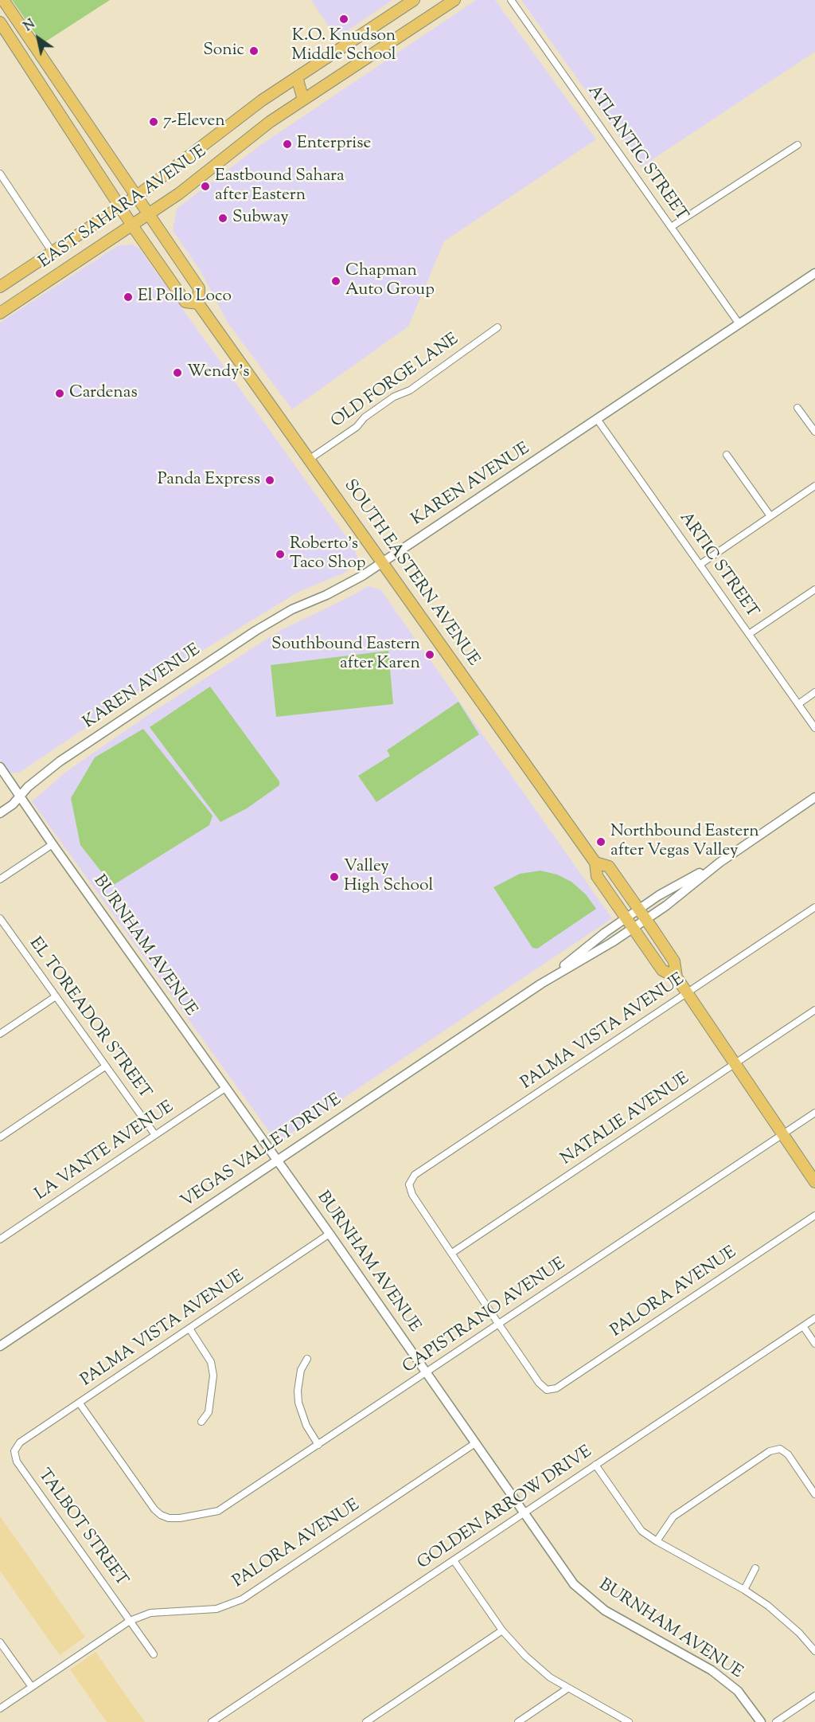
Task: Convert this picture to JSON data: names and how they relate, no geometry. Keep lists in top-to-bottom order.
{
  "streets": {
    "main road": ["EAST SAHARA AVENUE", "SOUTH EASTERN AVENUE"],
    "street": [
      "ATLANTIC STREET",
      "OLD FORGE LANE",
      "KAREN AVENUE",
      "ARTIC STREET",
      "BURNHAM AVENUE",
      "EL TOREADOR STREET",
      "PALMA VISTA AVENUE",
      "NATALIE AVENUE",
      "LA VANTE AVENUE",
      "VEGAS VALLEY DRIVE",
      "PALORA AVENUE",
      "CAPISTRANO AVENUE",
      "GOLDEN ARROW DRIVE",
      "TALBOT STREET"
    ]
  },
  "crossings": [
    ["ATLANTIC STREET", "KAREN AVENUE"],
    ["EAST SAHARA AVENUE", "SOUTH EASTERN AVENUE"],
    ["OLD FORGE LANE", "SOUTH EASTERN AVENUE"],
    ["KAREN AVENUE", "ARTIC STREET"],
    ["KAREN AVENUE", "SOUTH EASTERN AVENUE"],
    ["KAREN AVENUE", "BURNHAM AVENUE"],
    ["SOUTH EASTERN AVENUE", "PALMA VISTA AVENUE"],
    ["SOUTH EASTERN AVENUE", "NATALIE AVENUE"],
    ["SOUTH EASTERN AVENUE", "VEGAS VALLEY DRIVE"],
    ["SOUTH EASTERN AVENUE", "CAPISTRANO AVENUE"],
    ["BURNHAM AVENUE", "PALMA VISTA AVENUE"],
    ["BURNHAM AVENUE", "LA VANTE AVENUE"],
    ["BURNHAM AVENUE", "VEGAS VALLEY DRIVE"],
    ["BURNHAM AVENUE", "PALORA AVENUE"],
    ["BURNHAM AVENUE", "CAPISTRANO AVENUE"],
    ["BURNHAM AVENUE", "GOLDEN ARROW DRIVE"],
    ["EL TOREADOR STREET", "LA VANTE AVENUE"],
    ["PALMA VISTA AVENUE", "NATALIE AVENUE"],
    ["PALMA VISTA AVENUE", "CAPISTRANO AVENUE"],
    ["PALMA VISTA AVENUE", "TALBOT STREET"],
    ["PALORA AVENUE", "CAPISTRANO AVENUE"],
    ["PALORA AVENUE", "TALBOT STREET"]
  ],
  "places": [
    "K.O. Knudson Middle School",
    "Sonic",
    "7-Eleven",
    "Enterprise",
    "Eastbound Sahara after Eastern",
    "Subway",
    "Chapman Auto Group",
    "El Pollo Loco",
    "Wendy's",
    "Cardenas",
    "Panda Express",
    "Roberto's Taco Shop",
    "Southbound Eastern after Karen",
    "Northbound Eastern after Vegas Valley",
    "Valley High School"
  ],
  "north": "top left"
}
